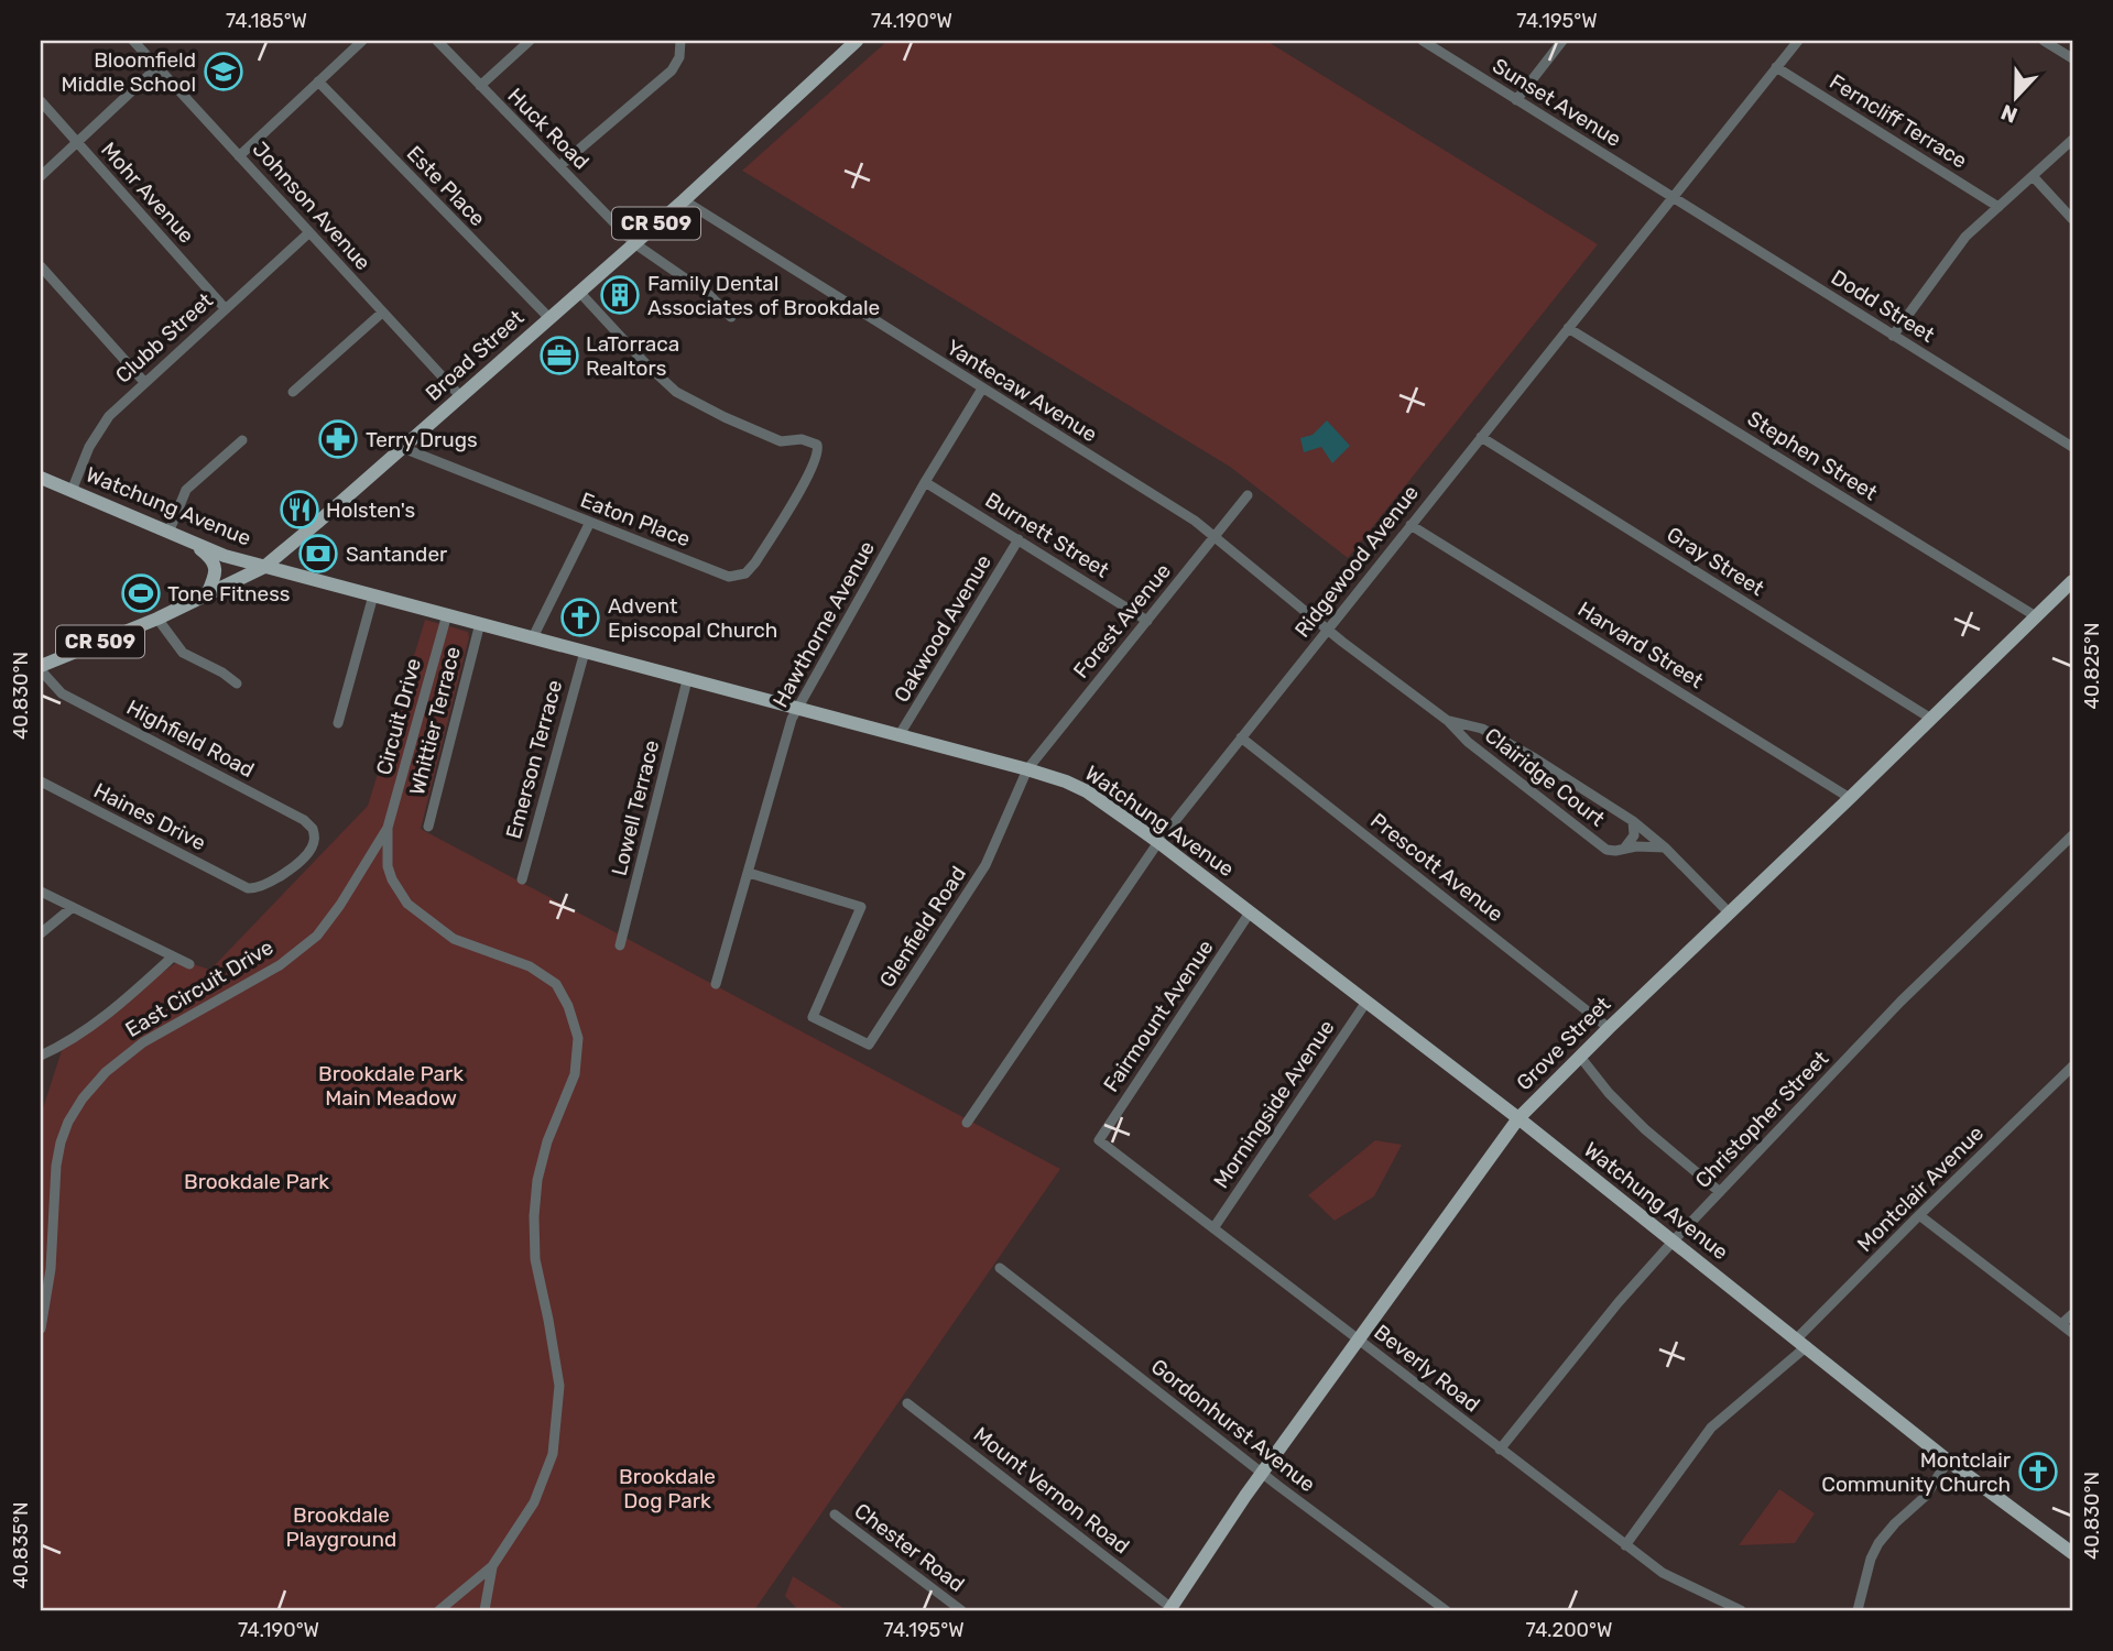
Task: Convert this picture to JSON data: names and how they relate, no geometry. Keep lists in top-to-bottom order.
{
  "streets": {
    "main road": [
      "CR 509",
      "Broad Street",
      "Watchung Avenue",
      "Grove Street"
    ],
    "street": [
      "Sunset Avenue",
      "Ferncliff Terrace",
      "Huck Road",
      "Este Place",
      "Mohr Avenue",
      "Johnson Avenue",
      "Dodd Street",
      "Clubb Street",
      "Yantecaw Avenue",
      "Stephen Street",
      "Eaton Place",
      "Burnett Street",
      "Ridgewood Avenue",
      "Gray Street",
      "Forest Avenue",
      "Hawthorne Avenue",
      "Oakwood Avenue",
      "Harvard Street",
      "Circuit Drive",
      "Whittier Terrace",
      "Highfield Road",
      "Emerson Terrace",
      "Clairidge Court",
      "Lowell Terrace",
      "Haines Drive",
      "Prescott Avenue",
      "Glenfield Road",
      "East Circuit Drive",
      "Fairmount Avenue",
      "Morningside Avenue",
      "Christopher Street",
      "Montclair Avenue",
      "Beverly Road",
      "Gordonhurst Avenue",
      "Mount Vernon Road",
      "Chester Road"
    ]
  },
  "crossings": [
    ["Sunset Avenue", "Dodd Street"],
    ["Sunset Avenue", "Ridgewood Avenue"],
    ["Ferncliff Terrace", "Ridgewood Avenue"],
    ["Huck Road", "Broad Street"],
    ["Este Place", "Broad Street"],
    ["Mohr Avenue", "Clubb Street"],
    ["Johnson Avenue", "Clubb Street"],
    ["Johnson Avenue", "Broad Street"],
    ["Dodd Street", "Ridgewood Avenue"],
    ["Clubb Street", "Watchung Avenue"],
    ["Broad Street", "Yantecaw Avenue"],
    ["Broad Street", "Watchung Avenue"],
    ["Broad Street", "Eaton Place"],
    ["Broad Street", "Highfield Road"],
    ["Yantecaw Avenue", "Ridgewood Avenue"],
    ["Yantecaw Avenue", "Forest Avenue"],
    ["Yantecaw Avenue", "Hawthorne Avenue"],
    ["Yantecaw Avenue", "Clairidge Court"],
    ["Stephen Street", "Ridgewood Avenue"],
    ["Stephen Street", "Grove Street"],
    ["Watchung Avenue", "Ridgewood Avenue"],
    ["Watchung Avenue", "Forest Avenue"],
    ["Watchung Avenue", "Hawthorne Avenue"],
    ["Watchung Avenue", "Oakwood Avenue"],
    ["Watchung Avenue", "Circuit Drive"],
    ["Watchung Avenue", "Whittier Terrace"],
    ["Watchung Avenue", "Emerson Terrace"],
    ["Watchung Avenue", "Lowell Terrace"],
    ["Watchung Avenue", "Glenfield Road"],
    ["Watchung Avenue", "Fairmount Avenue"],
    ["Watchung Avenue", "Grove Street"],
    ["Watchung Avenue", "Morningside Avenue"],
    ["Watchung Avenue", "Christopher Street"],
    ["Watchung Avenue", "Montclair Avenue"],
    ["Burnett Street", "Forest Avenue"],
    ["Burnett Street", "Hawthorne Avenue"],
    ["Burnett Street", "Oakwood Avenue"],
    ["Ridgewood Avenue", "Gray Street"],
    ["Ridgewood Avenue", "Harvard Street"],
    ["Ridgewood Avenue", "Clairidge Court"],
    ["Ridgewood Avenue", "Prescott Avenue"],
    ["Gray Street", "Grove Street"],
    ["Forest Avenue", "Glenfield Road"],
    ["Hawthorne Avenue", "Glenfield Road"],
    ["Harvard Street", "Grove Street"],
    ["Circuit Drive", "East Circuit Drive"],
    ["Highfield Road", "Haines Drive"],
    ["Clairidge Court", "Grove Street"],
    ["Prescott Avenue", "Grove Street"],
    ["Fairmount Avenue", "Beverly Road"],
    ["Grove Street", "Beverly Road"],
    ["Grove Street", "Gordonhurst Avenue"],
    ["Grove Street", "Mount Vernon Road"],
    ["Morningside Avenue", "Beverly Road"],
    ["Christopher Street", "Beverly Road"],
    ["Montclair Avenue", "Beverly Road"]
  ],
  "parks": [
    "Brookdale Park Main Meadow",
    "Brookdale Park",
    "Brookdale Dog Park",
    "Brookdale Playground"
  ],
  "places": {
    "school or university": ["Bloomfield Middle School"],
    "building": ["Family Dental Associates of Brookdale"],
    "office": ["LaTorraca Realtors"],
    "pharmacy": ["Terry Drugs"],
    "restaurant": ["Holsten's"],
    "bank": ["Santander"],
    "sports": ["Tone Fitness"],
    "church": ["Advent Episcopal Church", "Montclair Community Church"]
  },
  "north": "bottom",
  "coordinates": [
    "74.185°W",
    "74.190°W",
    "74.195°W",
    "40.825°N",
    "40.830°N",
    "40.835°N",
    "74.200°W"
  ]
}
